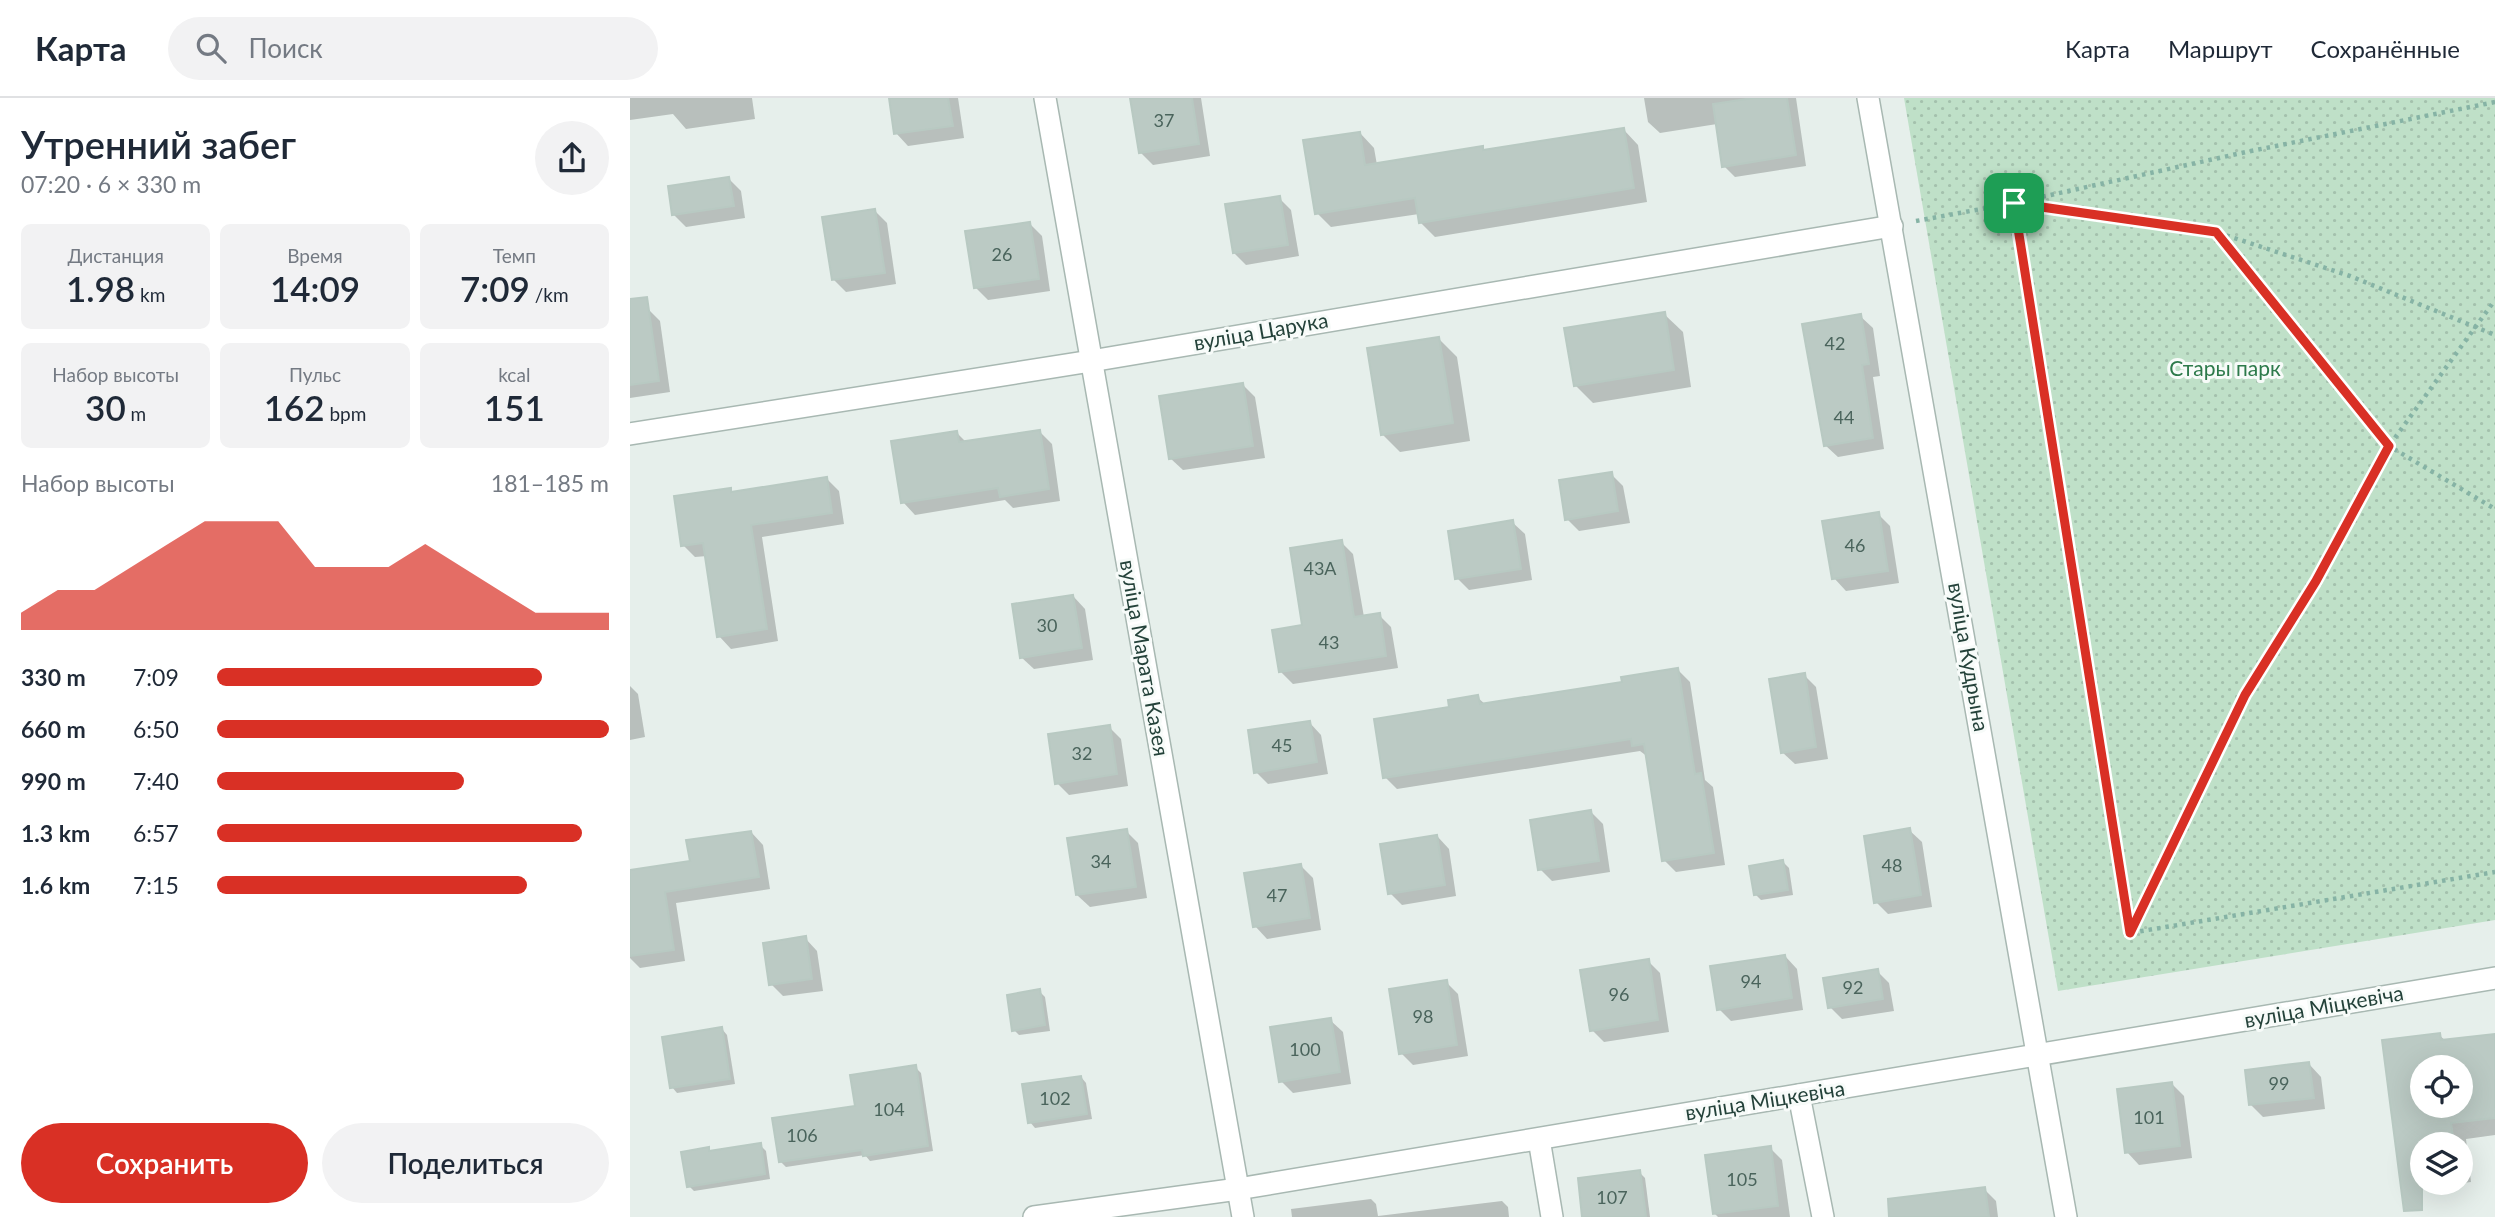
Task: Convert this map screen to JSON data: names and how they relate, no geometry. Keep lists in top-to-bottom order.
{
  "streets": {
    "street": [
      "вуліца Царука",
      "вуліца Кудрына",
      "вуліца Марата Казея",
      "вуліца Міцкевіча"
    ]
  },
  "crossings": [
    ["вуліца Царука", "вуліца Кудрына"],
    ["вуліца Царука", "вуліца Марата Казея"],
    ["вуліца Кудрына", "вуліца Міцкевіча"],
    ["вуліца Марата Казея", "вуліца Міцкевіча"]
  ],
  "parks": ["Стары парк"],
  "house_numbers": [
    "37",
    "26",
    "42",
    "44",
    "46",
    "43А",
    "30",
    "43",
    "45",
    "32",
    "34",
    "48",
    "47",
    "94",
    "92",
    "96",
    "98",
    "100",
    "99",
    "102",
    "104",
    "101",
    "106",
    "105",
    "107"
  ],
  "page": {
    "header": "Карта",
    "search": "Поиск",
    "nav": ["Карта", "Маршрут", "Сохранённые"],
    "heading": ["Утренний забег", "07:20 · 6 × 330 m"],
    "stats": [
      ["Дистанция", "1.98 km"],
      ["Время", "14:09"],
      ["Темп", "7:09 /km"],
      ["Набор высоты", "30 m"],
      ["Пульс", "162 bpm"],
      ["kcal", "151"]
    ],
    "chart": ["Набор высоты", "181–185 m"],
    "list": [
      {
        "name": "330 m",
        "note": "7:09"
      },
      {
        "name": "660 m",
        "note": "6:50"
      },
      {
        "name": "990 m",
        "note": "7:40"
      },
      {
        "name": "1.3 km",
        "note": "6:57"
      },
      {
        "name": "1.6 km",
        "note": "7:15"
      }
    ],
    "buttons": ["Сохранить", "Поделиться"]
  }
}
